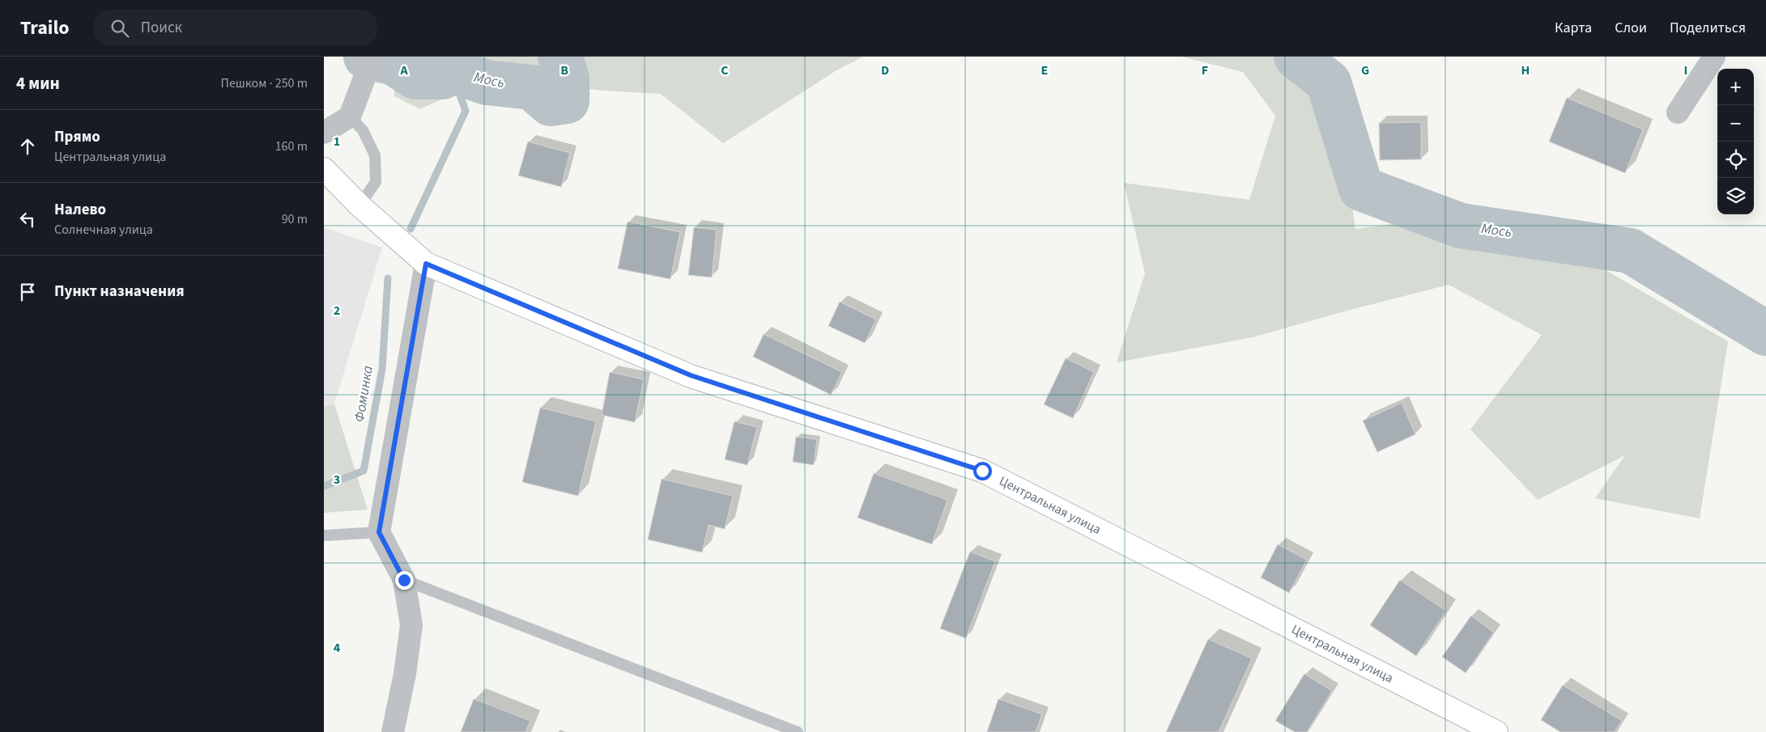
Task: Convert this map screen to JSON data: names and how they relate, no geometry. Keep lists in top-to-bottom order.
{
  "streets": {
    "street": ["Центральная улица"]
  },
  "water": ["Мось", "Фоминка"],
  "page": {
    "header": "Trailo",
    "search": "Поиск",
    "nav": ["Карта", "Слои", "Поделиться"],
    "heading": ["4 мин", "Пешком · 250 m"],
    "map_buttons": ["+", "−"],
    "list": [
      ["Прямо", "Центральная улица", "160 m"],
      ["Налево", "Солнечная улица", "90 m"],
      "Пункт назначения"
    ]
  },
  "grid": {
    "columns": [
      "A",
      "B",
      "C",
      "D",
      "E",
      "F",
      "G",
      "H",
      "I"
    ],
    "rows": [
      "1",
      "2",
      "3",
      "4"
    ]
  }
}
